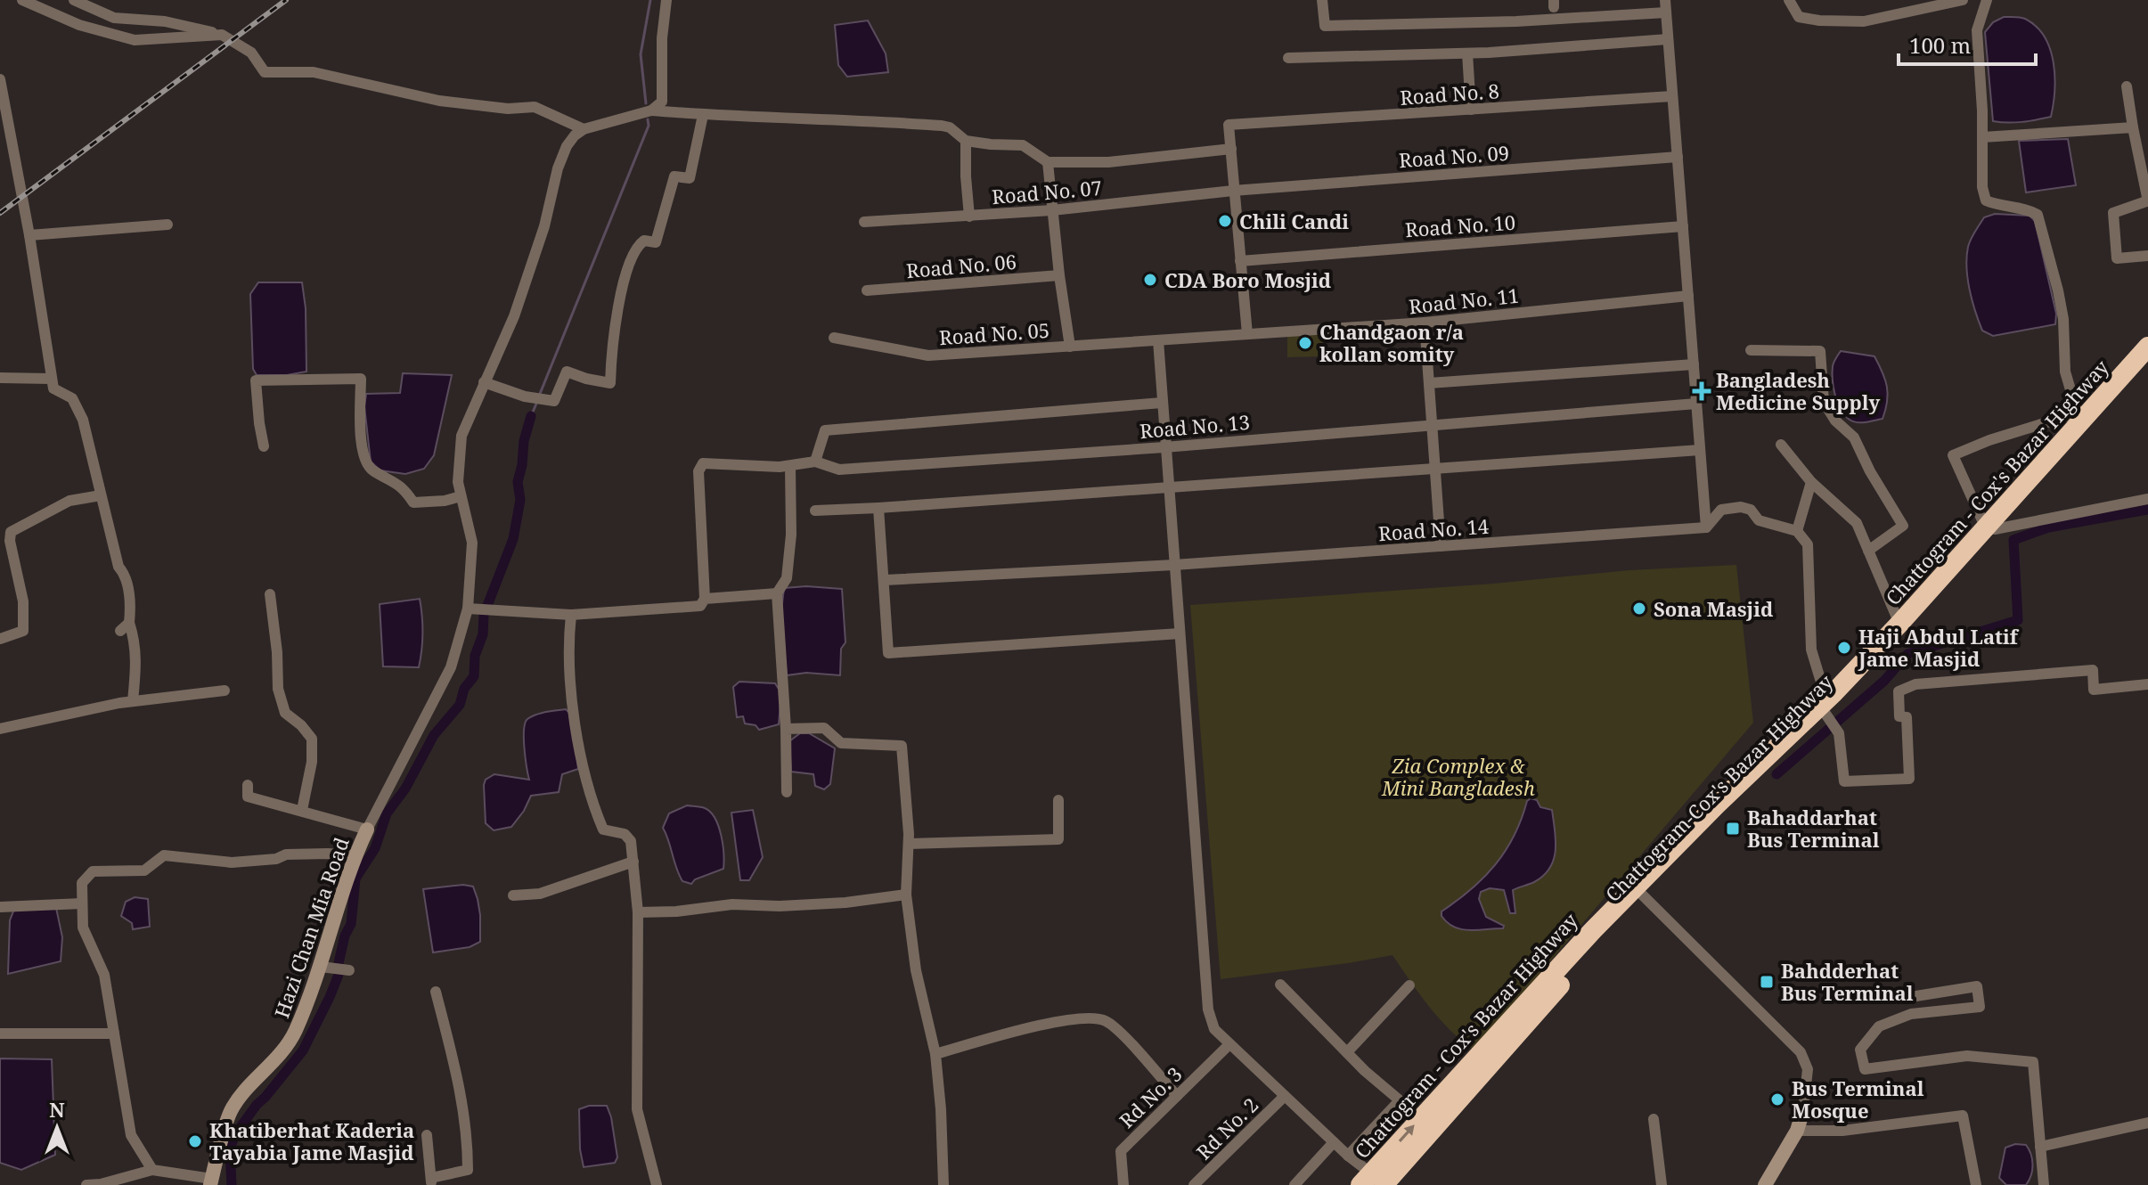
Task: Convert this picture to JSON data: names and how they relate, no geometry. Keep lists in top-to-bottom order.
{
  "streets": {
    "highway": ["Chattogram - Cox's Bazar Highway", "Chattogram-Cox's Bazar Highway"],
    "street": [
      "Road No. 8",
      "Road No. 09",
      "Road No. 07",
      "Road No. 10",
      "Road No. 06",
      "Road No. 11",
      "Road No. 05",
      "Road No. 13",
      "Road No. 14",
      "Hazi Chan Mia Road",
      "Rd No. 3",
      "Rd No. 2"
    ]
  },
  "crossings": [
    ["Road No. 09", "Road No. 07"],
    ["Road No. 11", "Road No. 05"],
    ["Chattogram - Cox's Bazar Highway", "Chattogram-Cox's Bazar Highway"]
  ],
  "parks": ["Zia Complex & Mini Bangladesh"],
  "places": {
    "other": [
      "Chili Candi",
      "CDA Boro Mosjid",
      "Chandgaon r/a kollan somity",
      "Sona Masjid",
      "Haji Abdul Latif Jame Masjid",
      "Bus Terminal Mosque",
      "Khatiberhat Kaderia Tayabia Jame Masjid"
    ],
    "health": ["Bangladesh Medicine Supply"],
    "transit": ["Bahaddarhat Bus Terminal", "Bahdderhat Bus Terminal"]
  },
  "scale_bar": "100 m",
  "north": "top"
}
